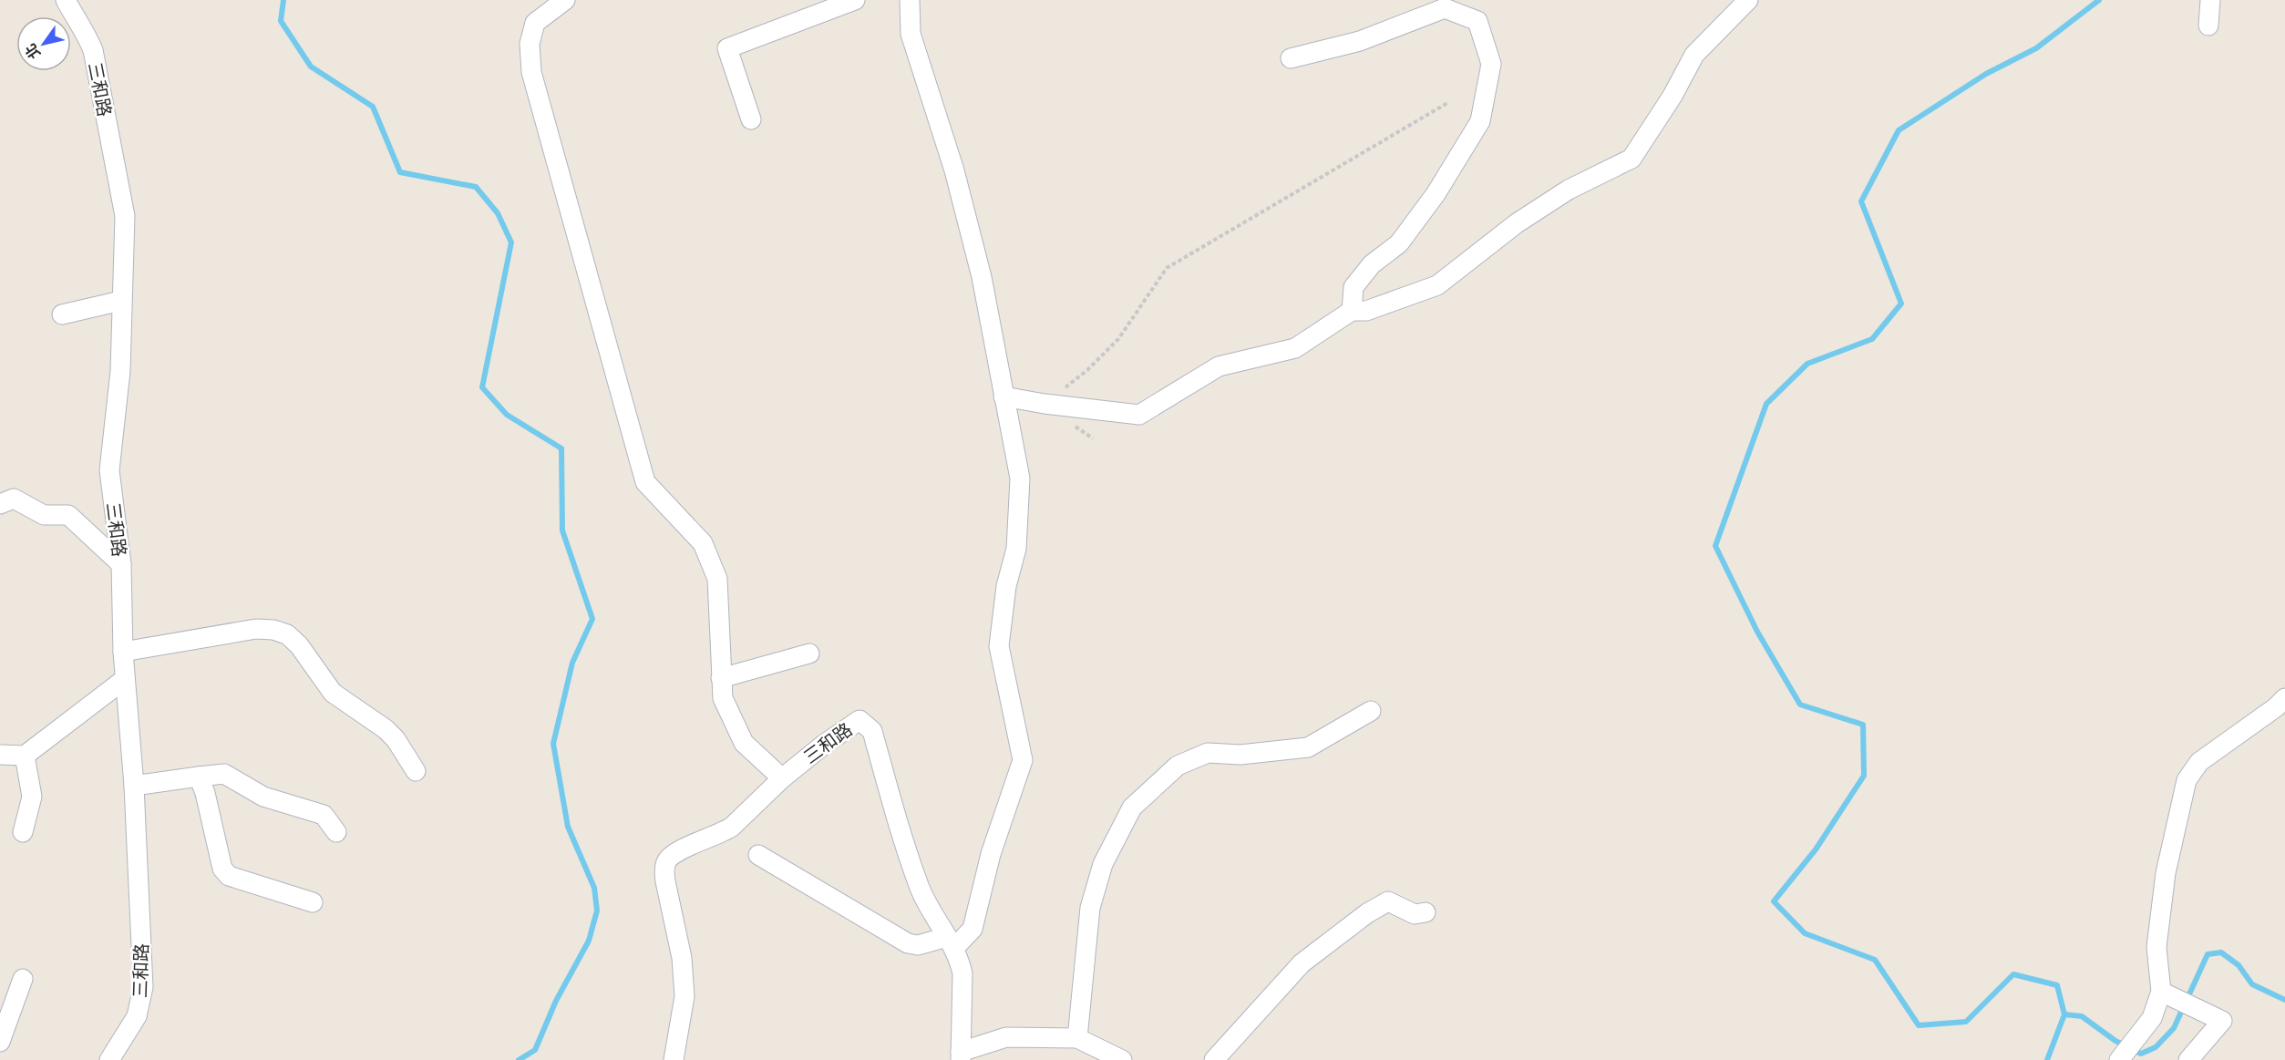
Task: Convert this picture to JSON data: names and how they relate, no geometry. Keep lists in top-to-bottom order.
{
  "streets": {
    "street": ["三和路"]
  },
  "north": "bottom left"
}
